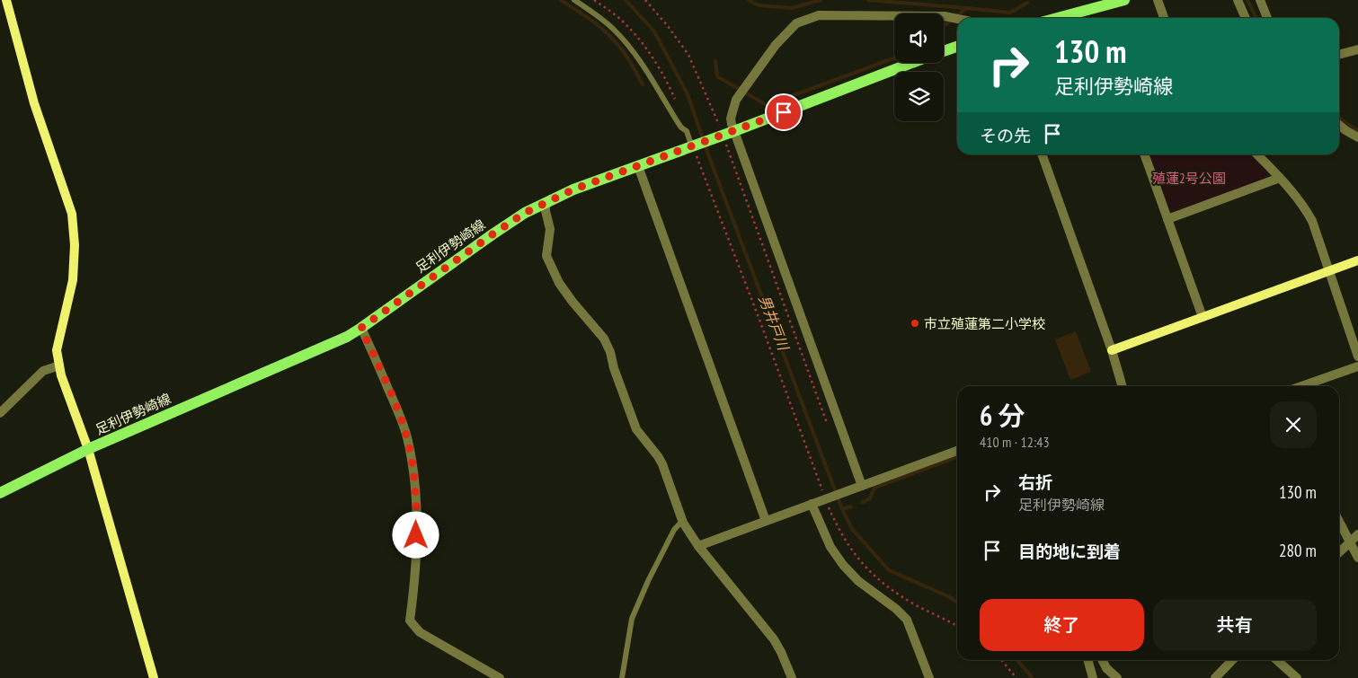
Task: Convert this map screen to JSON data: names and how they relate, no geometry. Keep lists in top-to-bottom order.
{
  "streets": {
    "main road": ["足利伊勢崎線"]
  },
  "water": ["男井戸川"],
  "parks": ["殖蓮2号公園"],
  "places": ["市立殖蓮第二小学校"],
  "page": {
    "turn": ["130 m", "足利伊勢崎線"],
    "then": "その先",
    "heading": ["6 分", "410 m · 12:43"],
    "list": [
      {
        "name": "右折",
        "note": "足利伊勢崎線",
        "value": "130 m"
      },
      {
        "name": "目的地に到着",
        "value": "280 m"
      }
    ],
    "buttons": ["終了", "共有"]
  }
}
